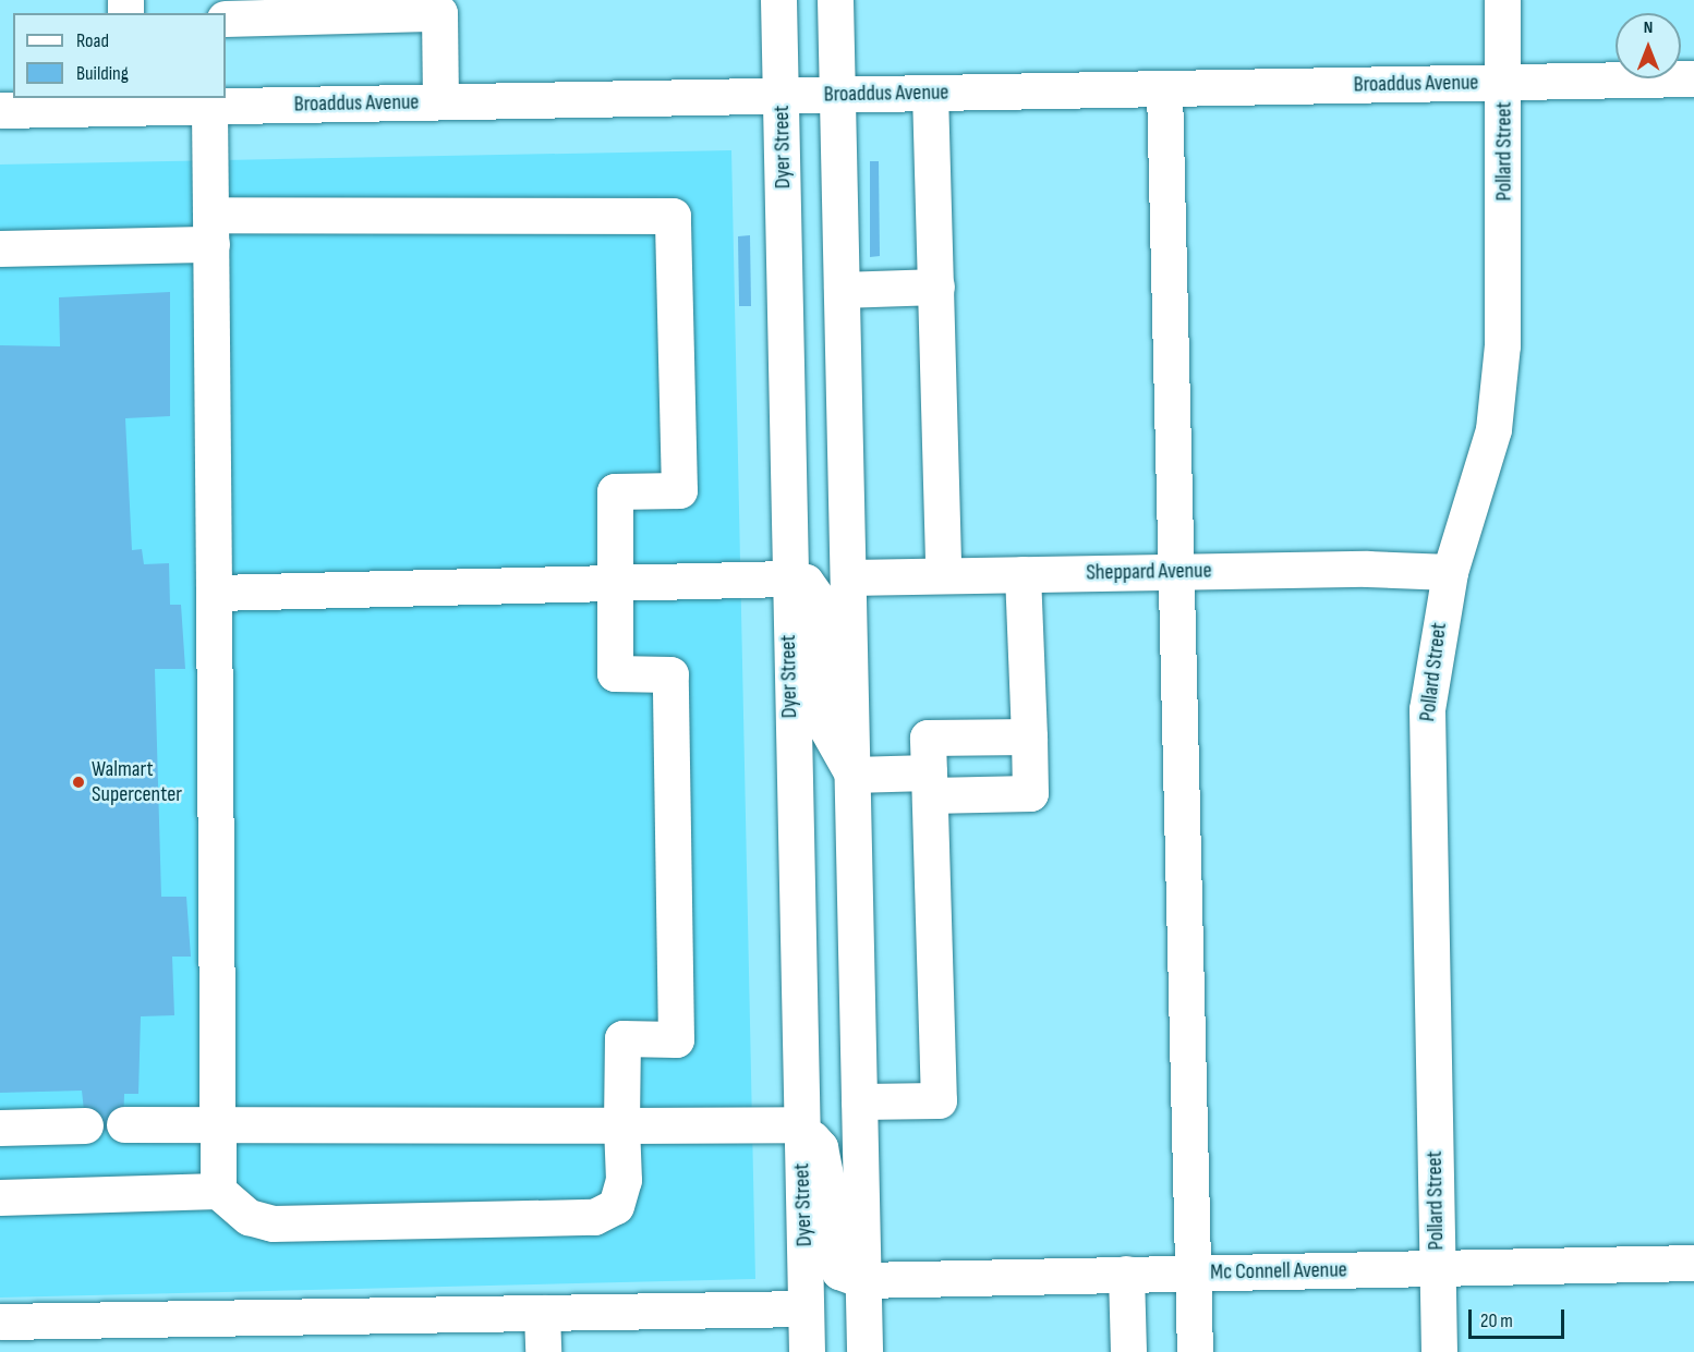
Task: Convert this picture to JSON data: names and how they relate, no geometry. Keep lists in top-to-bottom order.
{
  "streets": {
    "street": [
      "Broaddus Avenue",
      "Dyer Street",
      "Pollard Street",
      "Sheppard Avenue",
      "Mc Connell Avenue"
    ]
  },
  "crossings": [
    ["Broaddus Avenue", "Dyer Street"],
    ["Broaddus Avenue", "Pollard Street"],
    ["Pollard Street", "Sheppard Avenue"],
    ["Pollard Street", "Mc Connell Avenue"]
  ],
  "places": ["Walmart Supercenter"],
  "legend": ["Road", "Building"],
  "scale_bar": "20 m",
  "north": "top"
}
